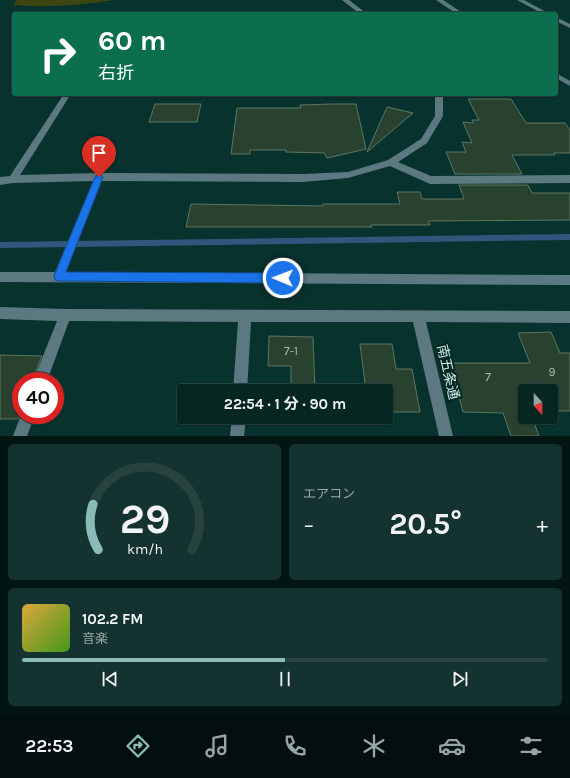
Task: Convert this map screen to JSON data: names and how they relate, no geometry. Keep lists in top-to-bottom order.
{
  "streets": {
    "street": ["南五条通"]
  },
  "house_numbers": ["7-1", "9", "7"],
  "north": "bottom",
  "page": {
    "turn": ["60 m", "右折"],
    "limit": "40",
    "trip": "22:54 · 1 分 · 90 m",
    "tile": "エアコン",
    "heat": ["−", "20.5°", "+"],
    "song": ["102.2 FM", "音楽"],
    "tabs": "22:53",
    "gauge": ["29", "km/h"]
  }
}
